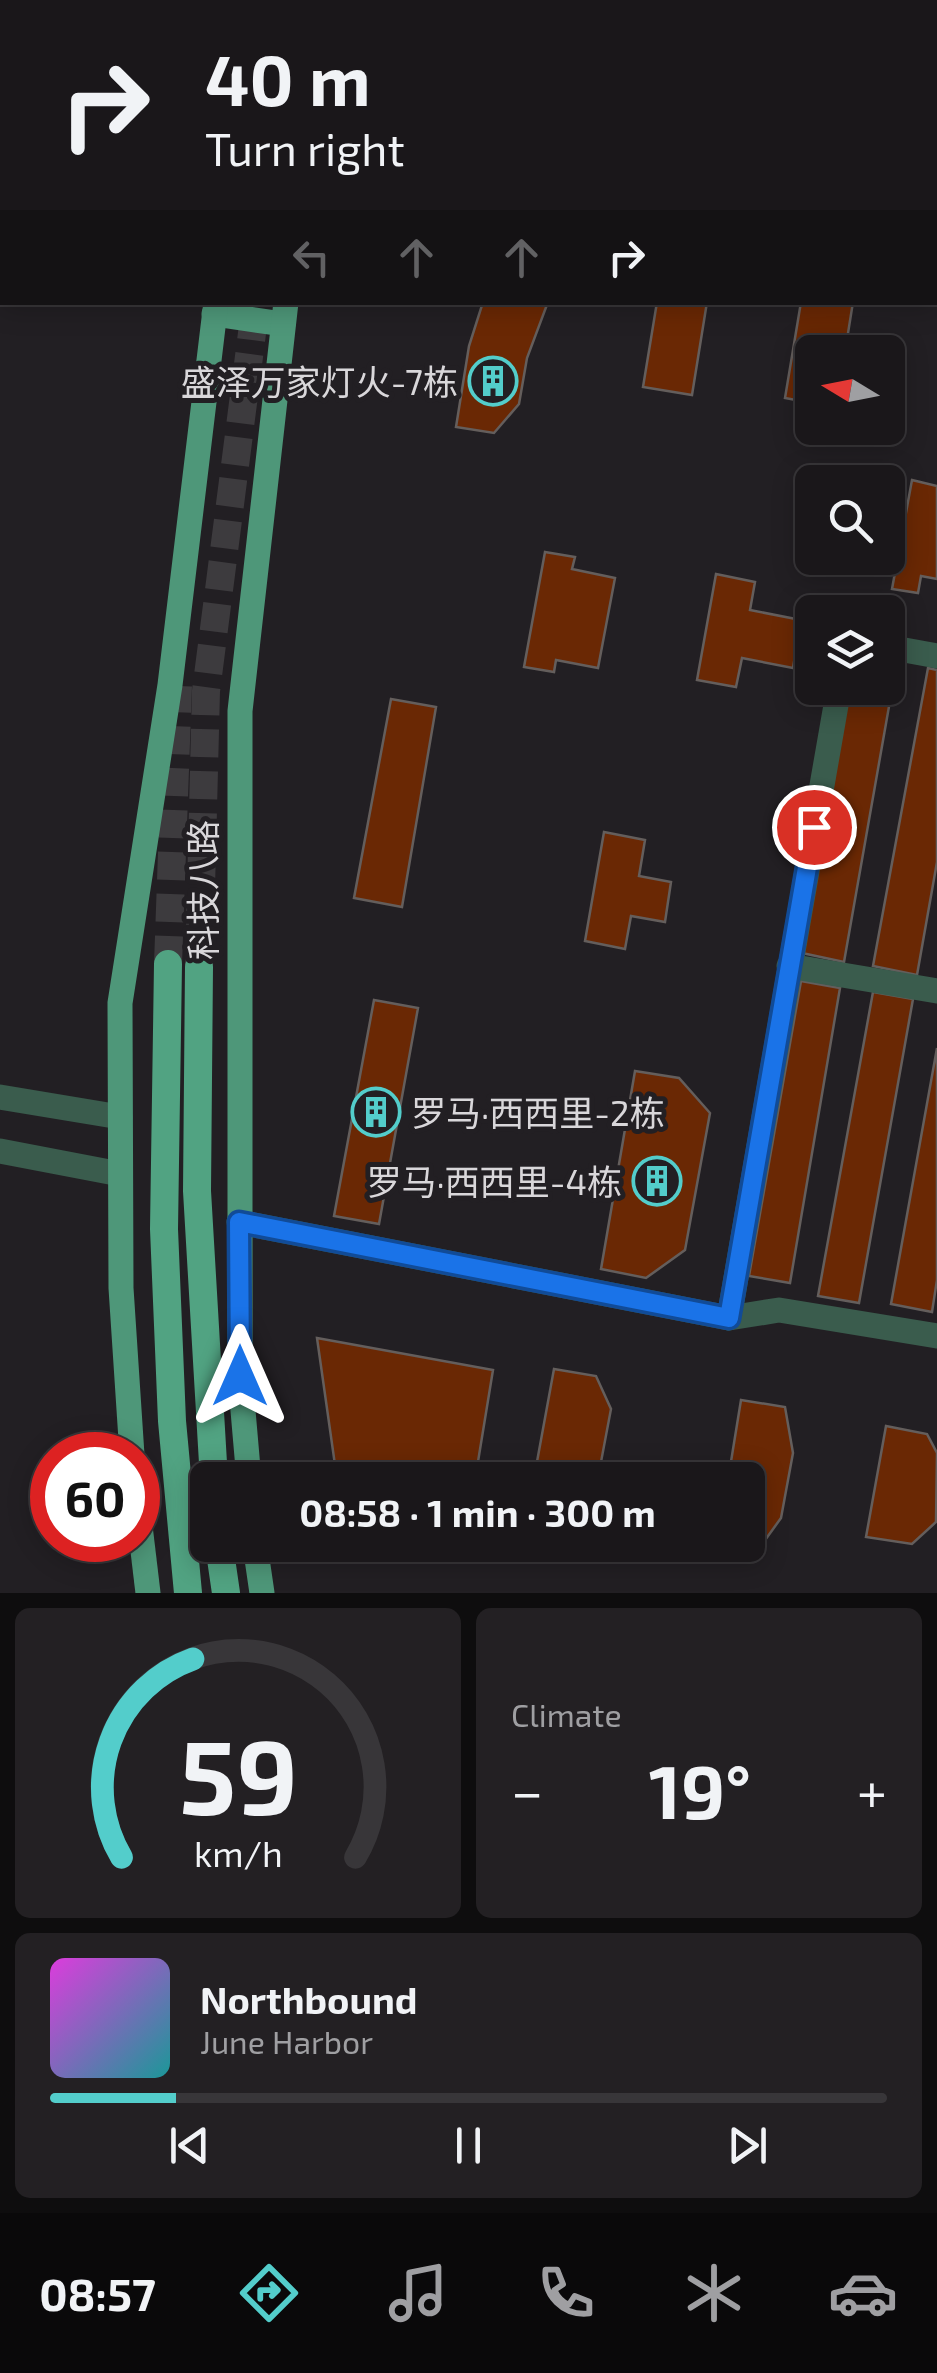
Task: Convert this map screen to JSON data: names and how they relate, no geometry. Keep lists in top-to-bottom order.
{
  "streets": {
    "highway": ["科技八路"]
  },
  "places": {
    "building": ["盛泽万家灯火-7栋", "罗马·西西里-2栋", "罗马·西西里-4栋"]
  },
  "north": "left",
  "page": {
    "turn": ["40 m", "Turn right"],
    "limit": "60",
    "trip": "08:58 · 1 min · 300 m",
    "tile": "Climate",
    "heat": ["−", "19°", "+"],
    "song": ["Northbound", "June Harbor"],
    "tabs": "08:57",
    "gauge": ["59", "km/h"]
  }
}
